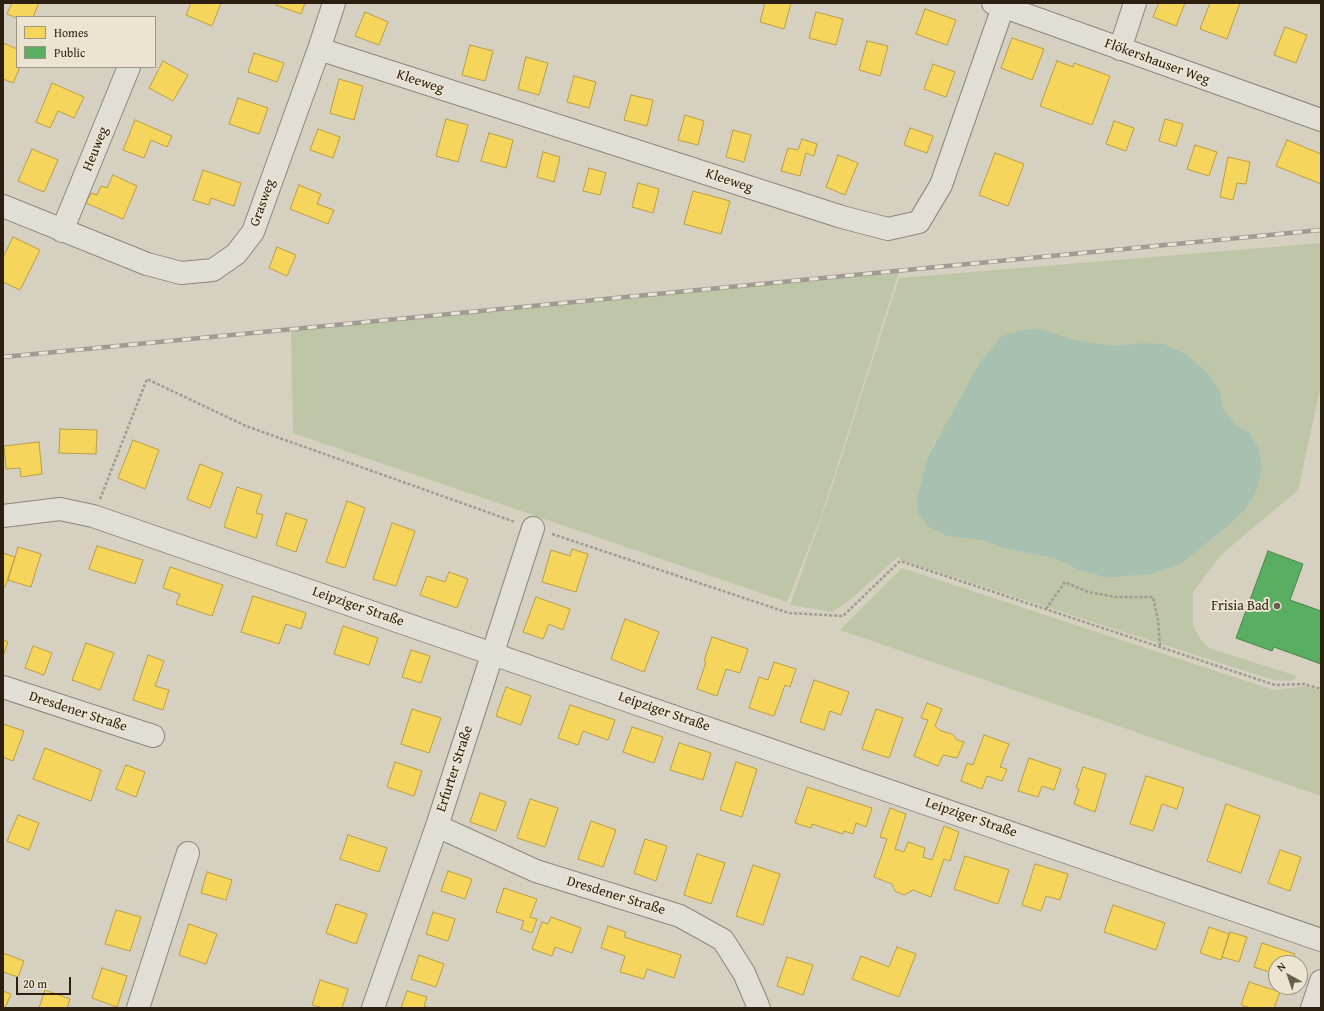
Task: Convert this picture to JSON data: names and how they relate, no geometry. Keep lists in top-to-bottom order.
{
  "streets": {
    "street": [
      "Flökershauser Weg",
      "Kleeweg",
      "Heuweg",
      "Grasweg",
      "Leipziger Straße",
      "Dresdener Straße",
      "Erfurter Straße"
    ]
  },
  "crossings": [
    ["Flökershauser Weg", "Kleeweg"],
    ["Kleeweg", "Grasweg"],
    ["Heuweg", "Grasweg"],
    ["Leipziger Straße", "Erfurter Straße"],
    ["Dresdener Straße", "Erfurter Straße"]
  ],
  "places": ["Frisia Bad"],
  "legend": ["Homes", "Public"],
  "scale_bar": "20 m",
  "north": "top left"
}
